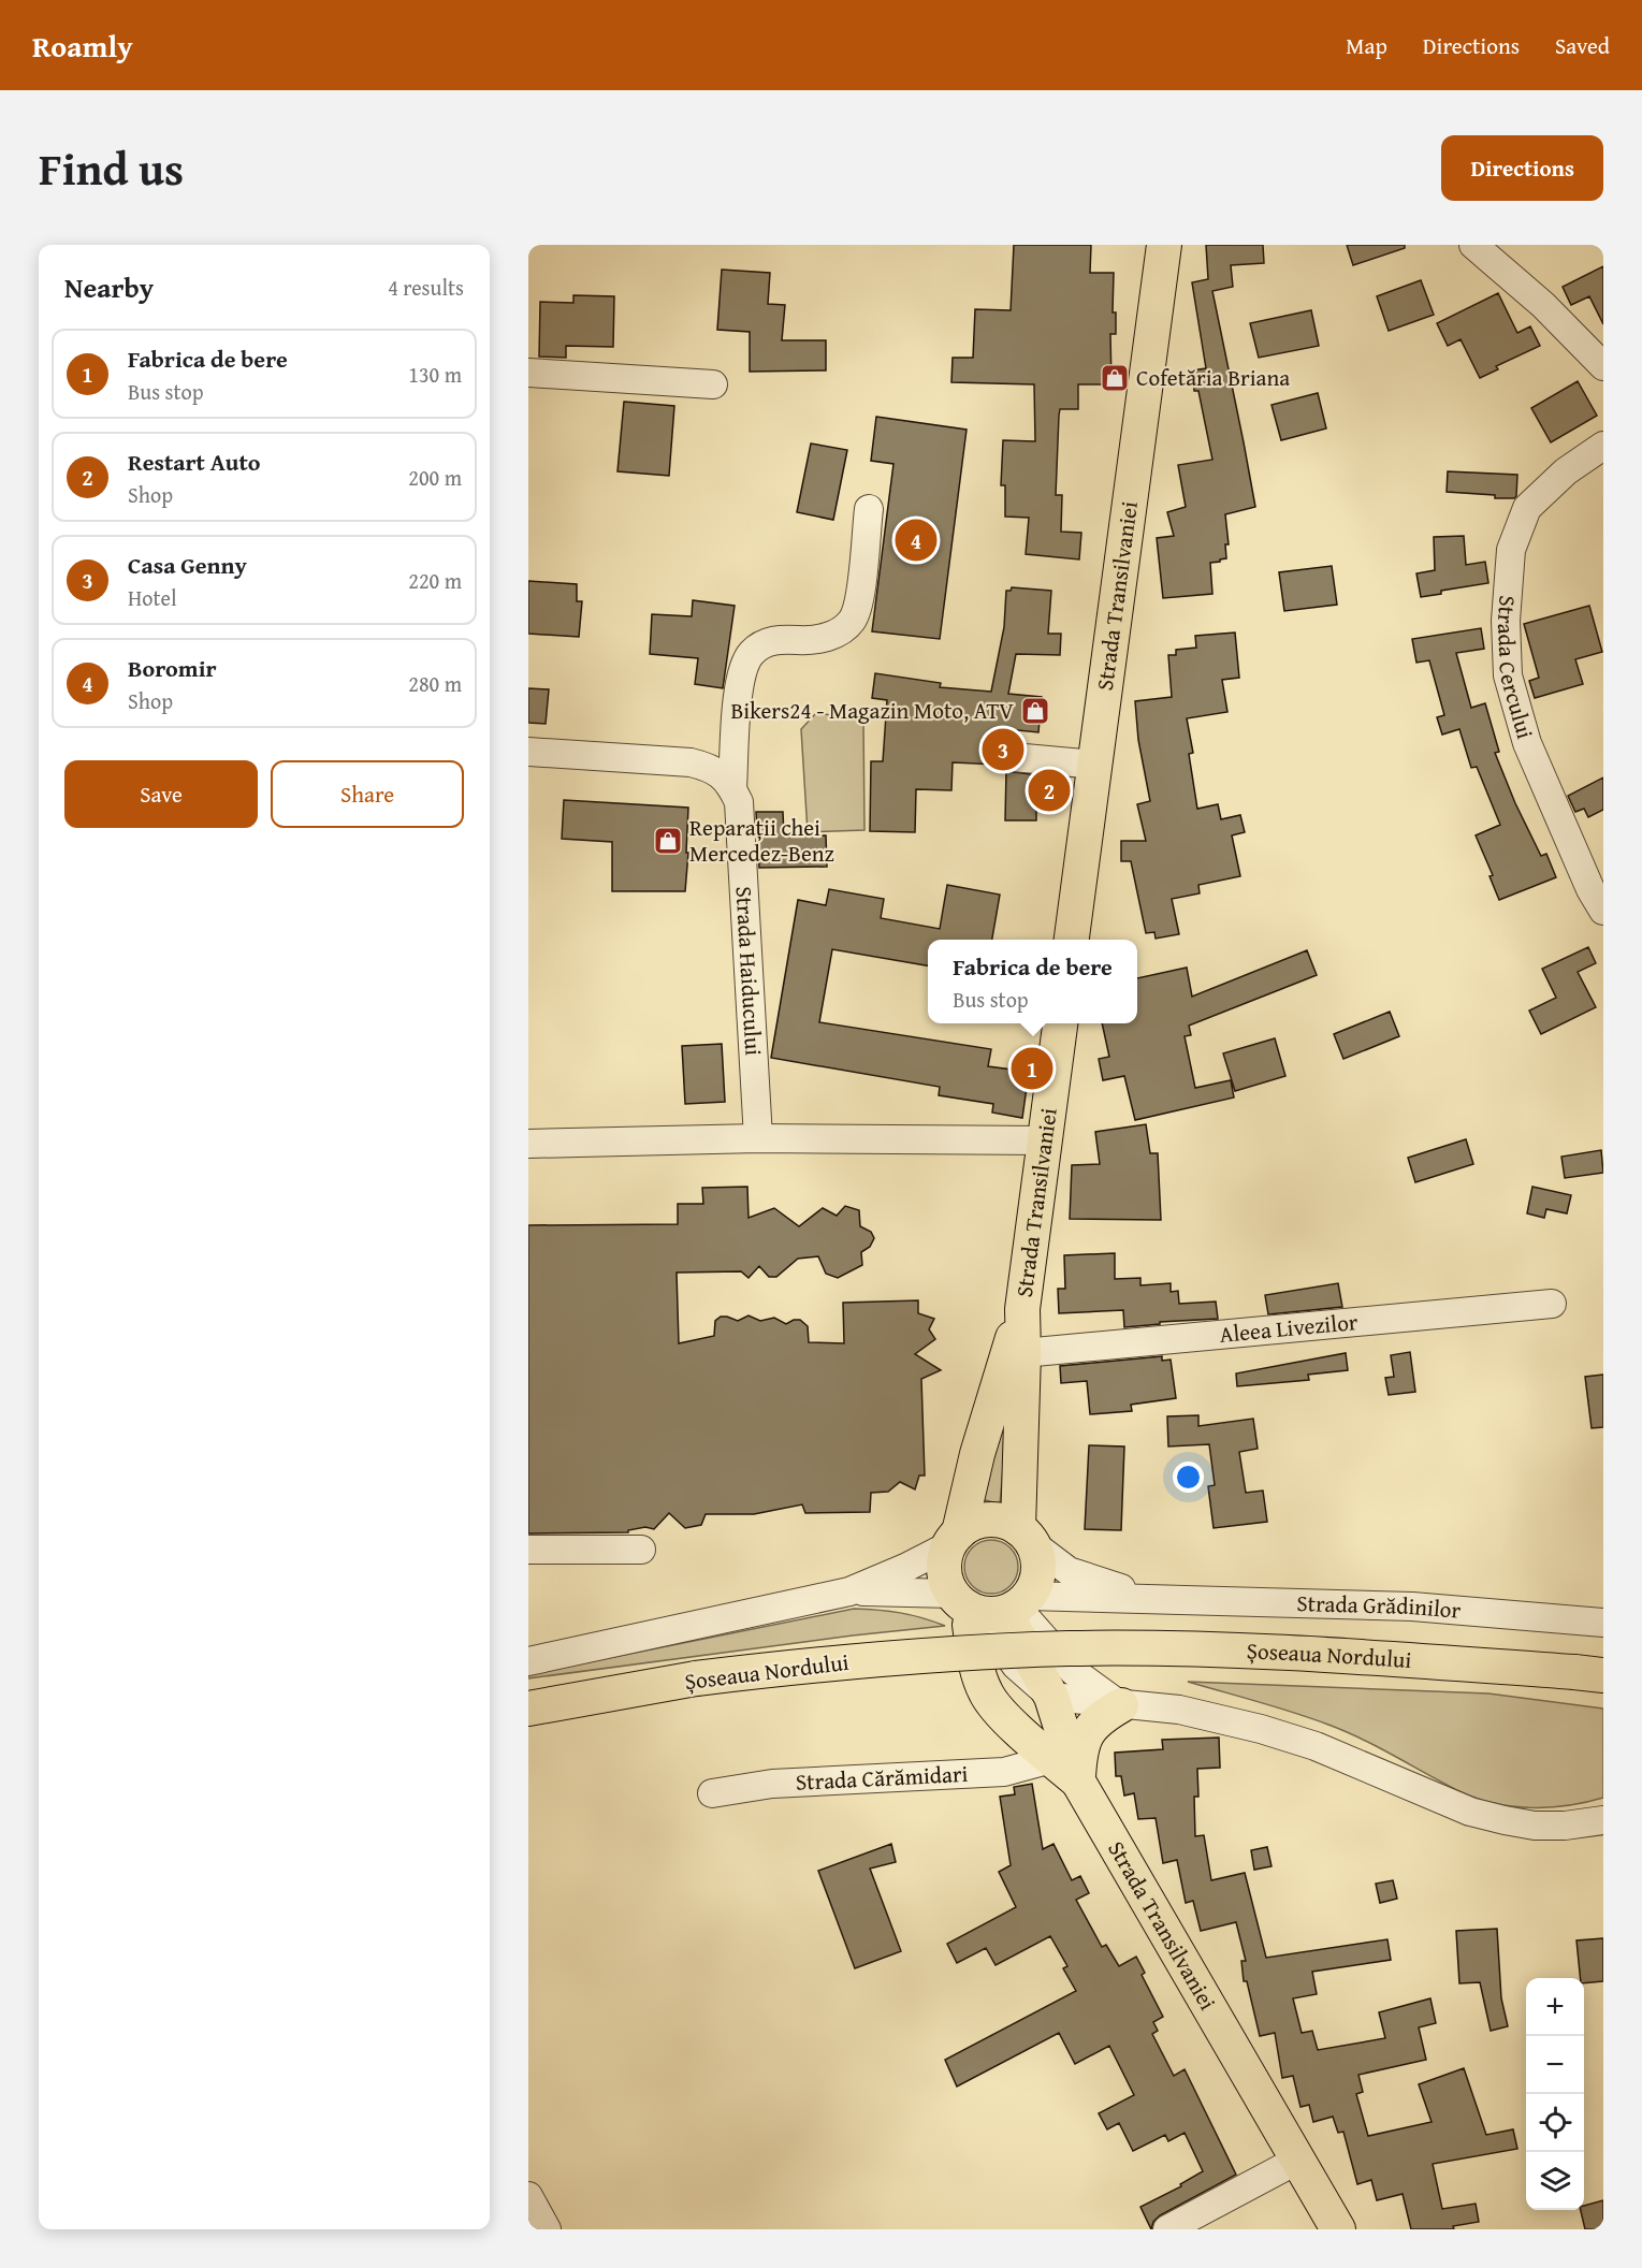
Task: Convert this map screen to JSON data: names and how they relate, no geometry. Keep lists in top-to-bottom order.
{
  "streets": {
    "main road": ["Strada Transilvaniei", "Șoseaua Nordului"],
    "street": [
      "Strada Cercului",
      "Strada Haiducului",
      "Aleea Livezilor",
      "Strada Grădinilor",
      "Strada Cărămidari"
    ]
  },
  "crossings": [
    ["Strada Transilvaniei", "Aleea Livezilor"]
  ],
  "places": {
    "shop": ["Cofetăria Briana", "Bikers24 - Magazin Moto, ATV", "Reparații chei Mercedez-Benz"]
  },
  "page": {
    "header": "Roamly",
    "nav": ["Map", "Directions", "Saved"],
    "title": "Find us",
    "buttons": [
      "Directions",
      ["Save", "Share"]
    ],
    "heading": ["Nearby", "4 results"],
    "list": [
      {
        "mark": "1",
        "name": "Fabrica de bere",
        "note": "Bus stop",
        "value": "130 m"
      },
      {
        "mark": "2",
        "name": "Restart Auto",
        "note": "Shop",
        "value": "200 m"
      },
      {
        "mark": "3",
        "name": "Casa Genny",
        "note": "Hotel",
        "value": "220 m"
      },
      {
        "mark": "4",
        "name": "Boromir",
        "note": "Shop",
        "value": "280 m"
      }
    ],
    "pins": [
      "4",
      "3",
      "2",
      "1"
    ],
    "popup": ["Fabrica de bere", "Bus stop"],
    "map_buttons": ["+", "−"]
  }
}
